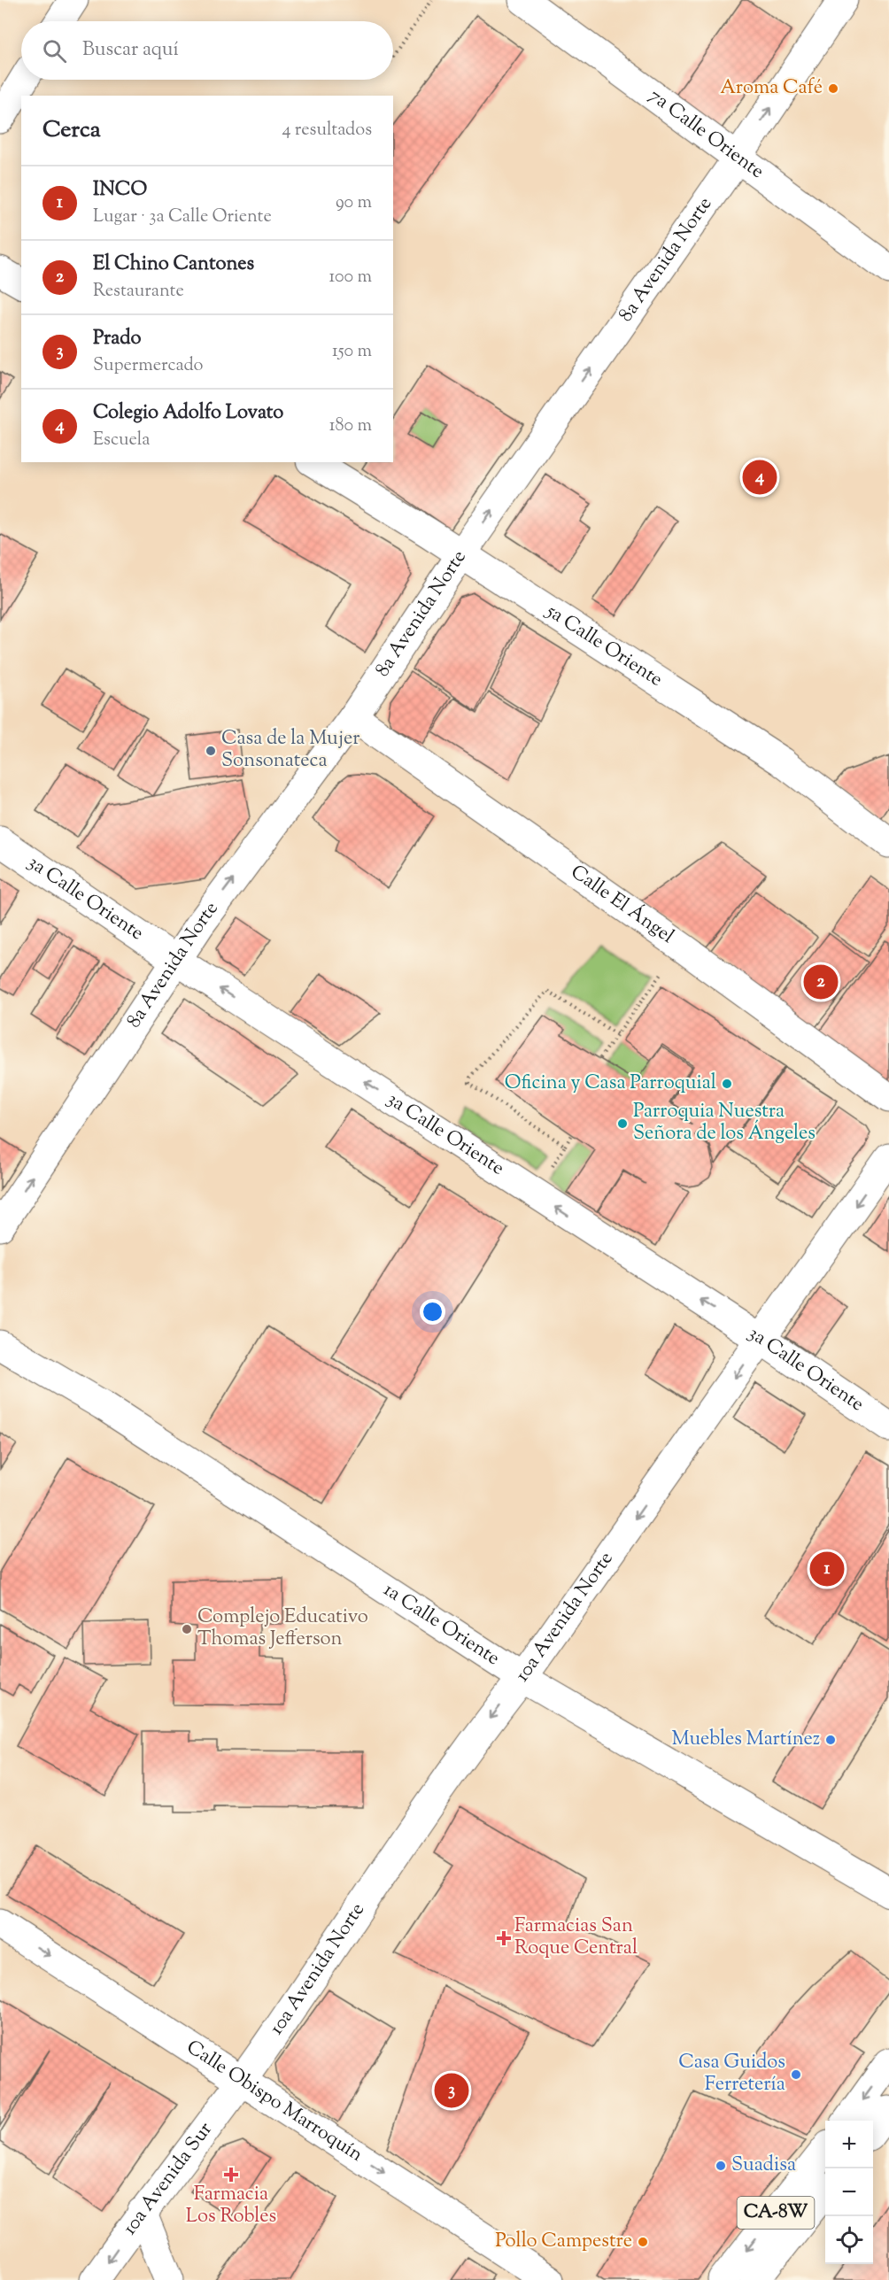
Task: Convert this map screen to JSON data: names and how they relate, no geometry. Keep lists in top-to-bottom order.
{
  "streets": {
    "street": [
      "7a Calle Oriente",
      "8a Avenida Norte",
      "5a Calle Oriente",
      "3a Calle Oriente",
      "Calle El Ángel",
      "10a Avenida Norte",
      "1a Calle Oriente",
      "Calle Obispo Marroquín",
      "10a Avenida Sur",
      "CA-8W"
    ]
  },
  "crossings": [
    ["7a Calle Oriente", "8a Avenida Norte"],
    ["8a Avenida Norte", "5a Calle Oriente"],
    ["8a Avenida Norte", "3a Calle Oriente"],
    ["8a Avenida Norte", "Calle El Ángel"],
    ["3a Calle Oriente", "10a Avenida Norte"],
    ["10a Avenida Norte", "1a Calle Oriente"],
    ["10a Avenida Norte", "Calle Obispo Marroquín"],
    ["10a Avenida Norte", "10a Avenida Sur"],
    ["Calle Obispo Marroquín", "10a Avenida Sur"]
  ],
  "one_way": [
    "8a Avenida Norte",
    "3a Calle Oriente",
    "10a Avenida Norte",
    "Calle Obispo Marroquín"
  ],
  "places": {
    "other": [
      "Aroma Café",
      "Casa de la Mujer Sonsonateca",
      "Oficina y Casa Parroquial",
      "Parroquia Nuestra Señora de los Ángeles",
      "Complejo Educativo Thomas Jefferson",
      "Muebles Martínez",
      "Casa Guidos Ferretería",
      "Suadisa",
      "Pollo Campestre"
    ],
    "health": ["Farmacias San Roque Central", "Farmacia Los Robles"]
  },
  "page": {
    "search": "Buscar aquí",
    "heading": ["Cerca", "4 resultados"],
    "list": [
      {
        "mark": "1",
        "name": "INCO",
        "note": "Lugar · 3a Calle Oriente",
        "value": "90 m"
      },
      {
        "mark": "2",
        "name": "El Chino Cantones",
        "note": "Restaurante",
        "value": "100 m"
      },
      {
        "mark": "3",
        "name": "Prado",
        "note": "Supermercado",
        "value": "150 m"
      },
      {
        "mark": "4",
        "name": "Colegio Adolfo Lovato",
        "note": "Escuela",
        "value": "180 m"
      }
    ],
    "pins": [
      "4",
      "2",
      "1",
      "3"
    ],
    "map_buttons": ["+", "−"]
  }
}
